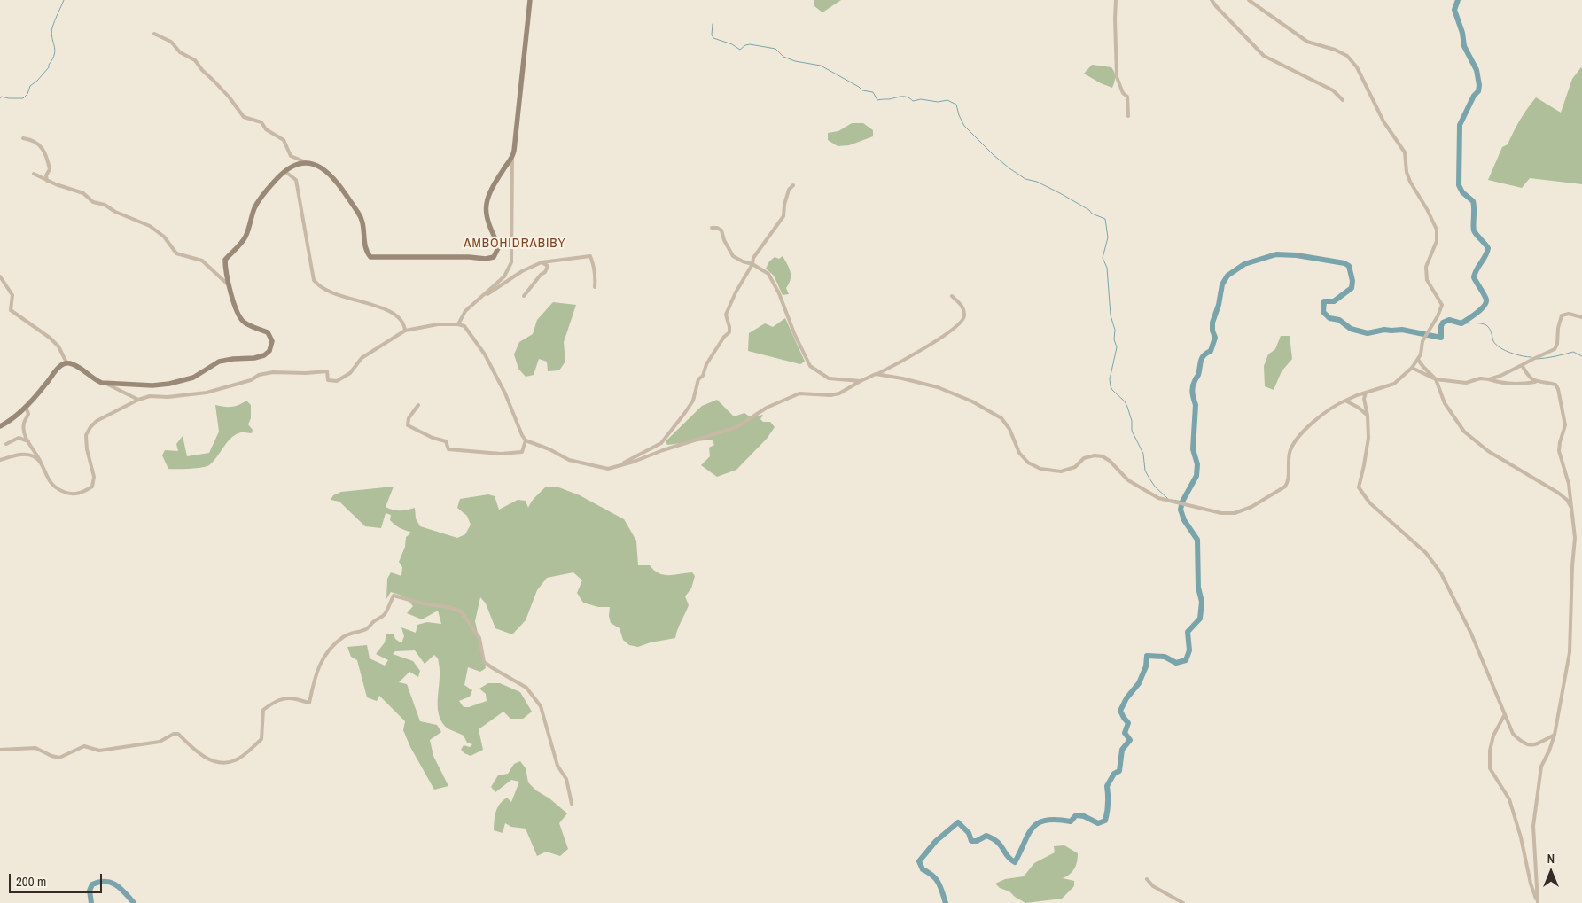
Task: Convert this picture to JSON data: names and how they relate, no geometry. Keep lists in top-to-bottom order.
{
  "districts": ["AMBOHIDRABIBY"],
  "scale_bar": "200 m",
  "north": "top"
}
